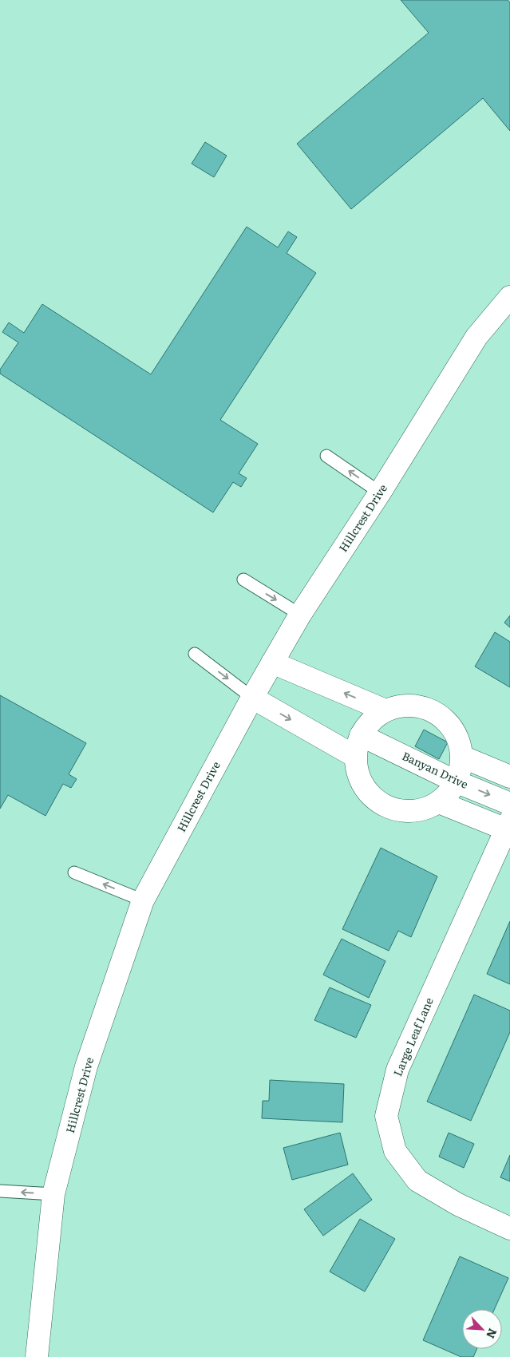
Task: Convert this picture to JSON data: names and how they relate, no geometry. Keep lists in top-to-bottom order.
{
  "streets": {
    "street": ["Hillcrest Drive", "Banyan Drive", "Large Leaf Lane"]
  },
  "north": "bottom right"
}
